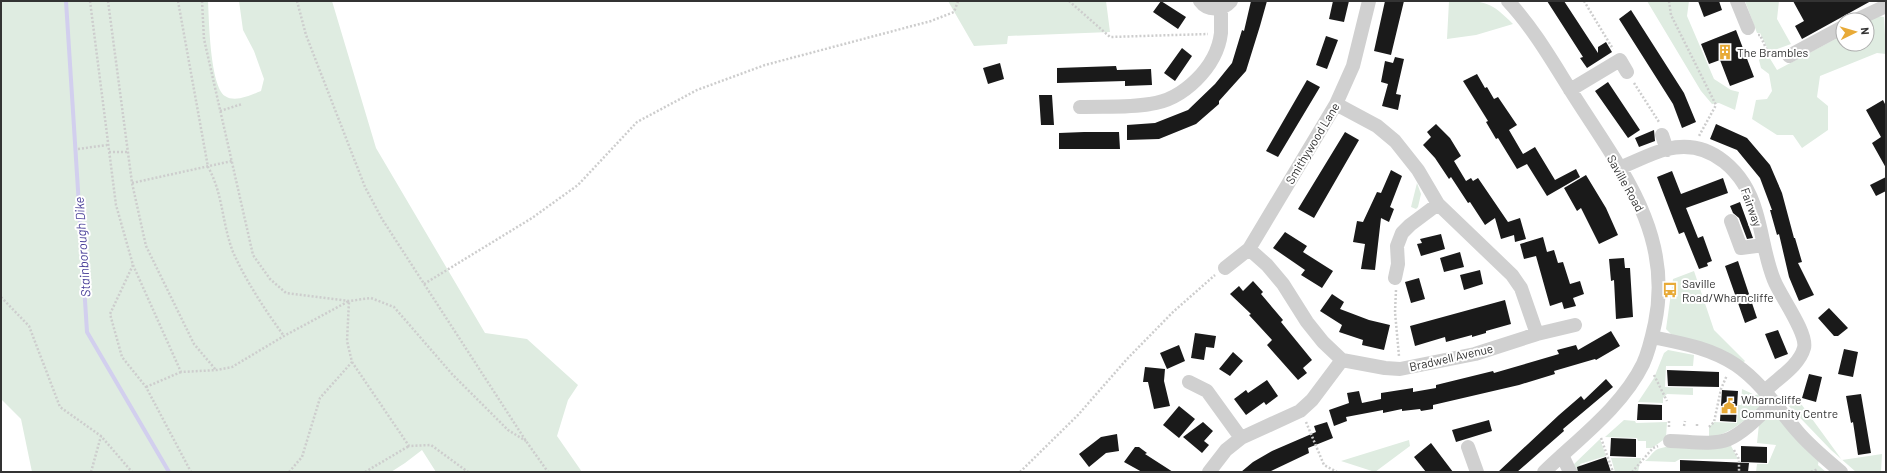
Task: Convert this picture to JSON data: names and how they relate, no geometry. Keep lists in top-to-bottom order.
{
  "streets": {
    "street": [
      "Smithywood Lane",
      "Saville Road",
      "Fairway",
      "Bradwell Avenue"
    ]
  },
  "crossings": [
    ["Saville Road", "Fairway"]
  ],
  "water": ["Stainborough Dike"],
  "places": {
    "building": ["The Brambles"],
    "bus stop": ["Saville Road/Wharncliffe"],
    "public building": ["Wharncliffe Community Centre"]
  },
  "north": "right"
}
